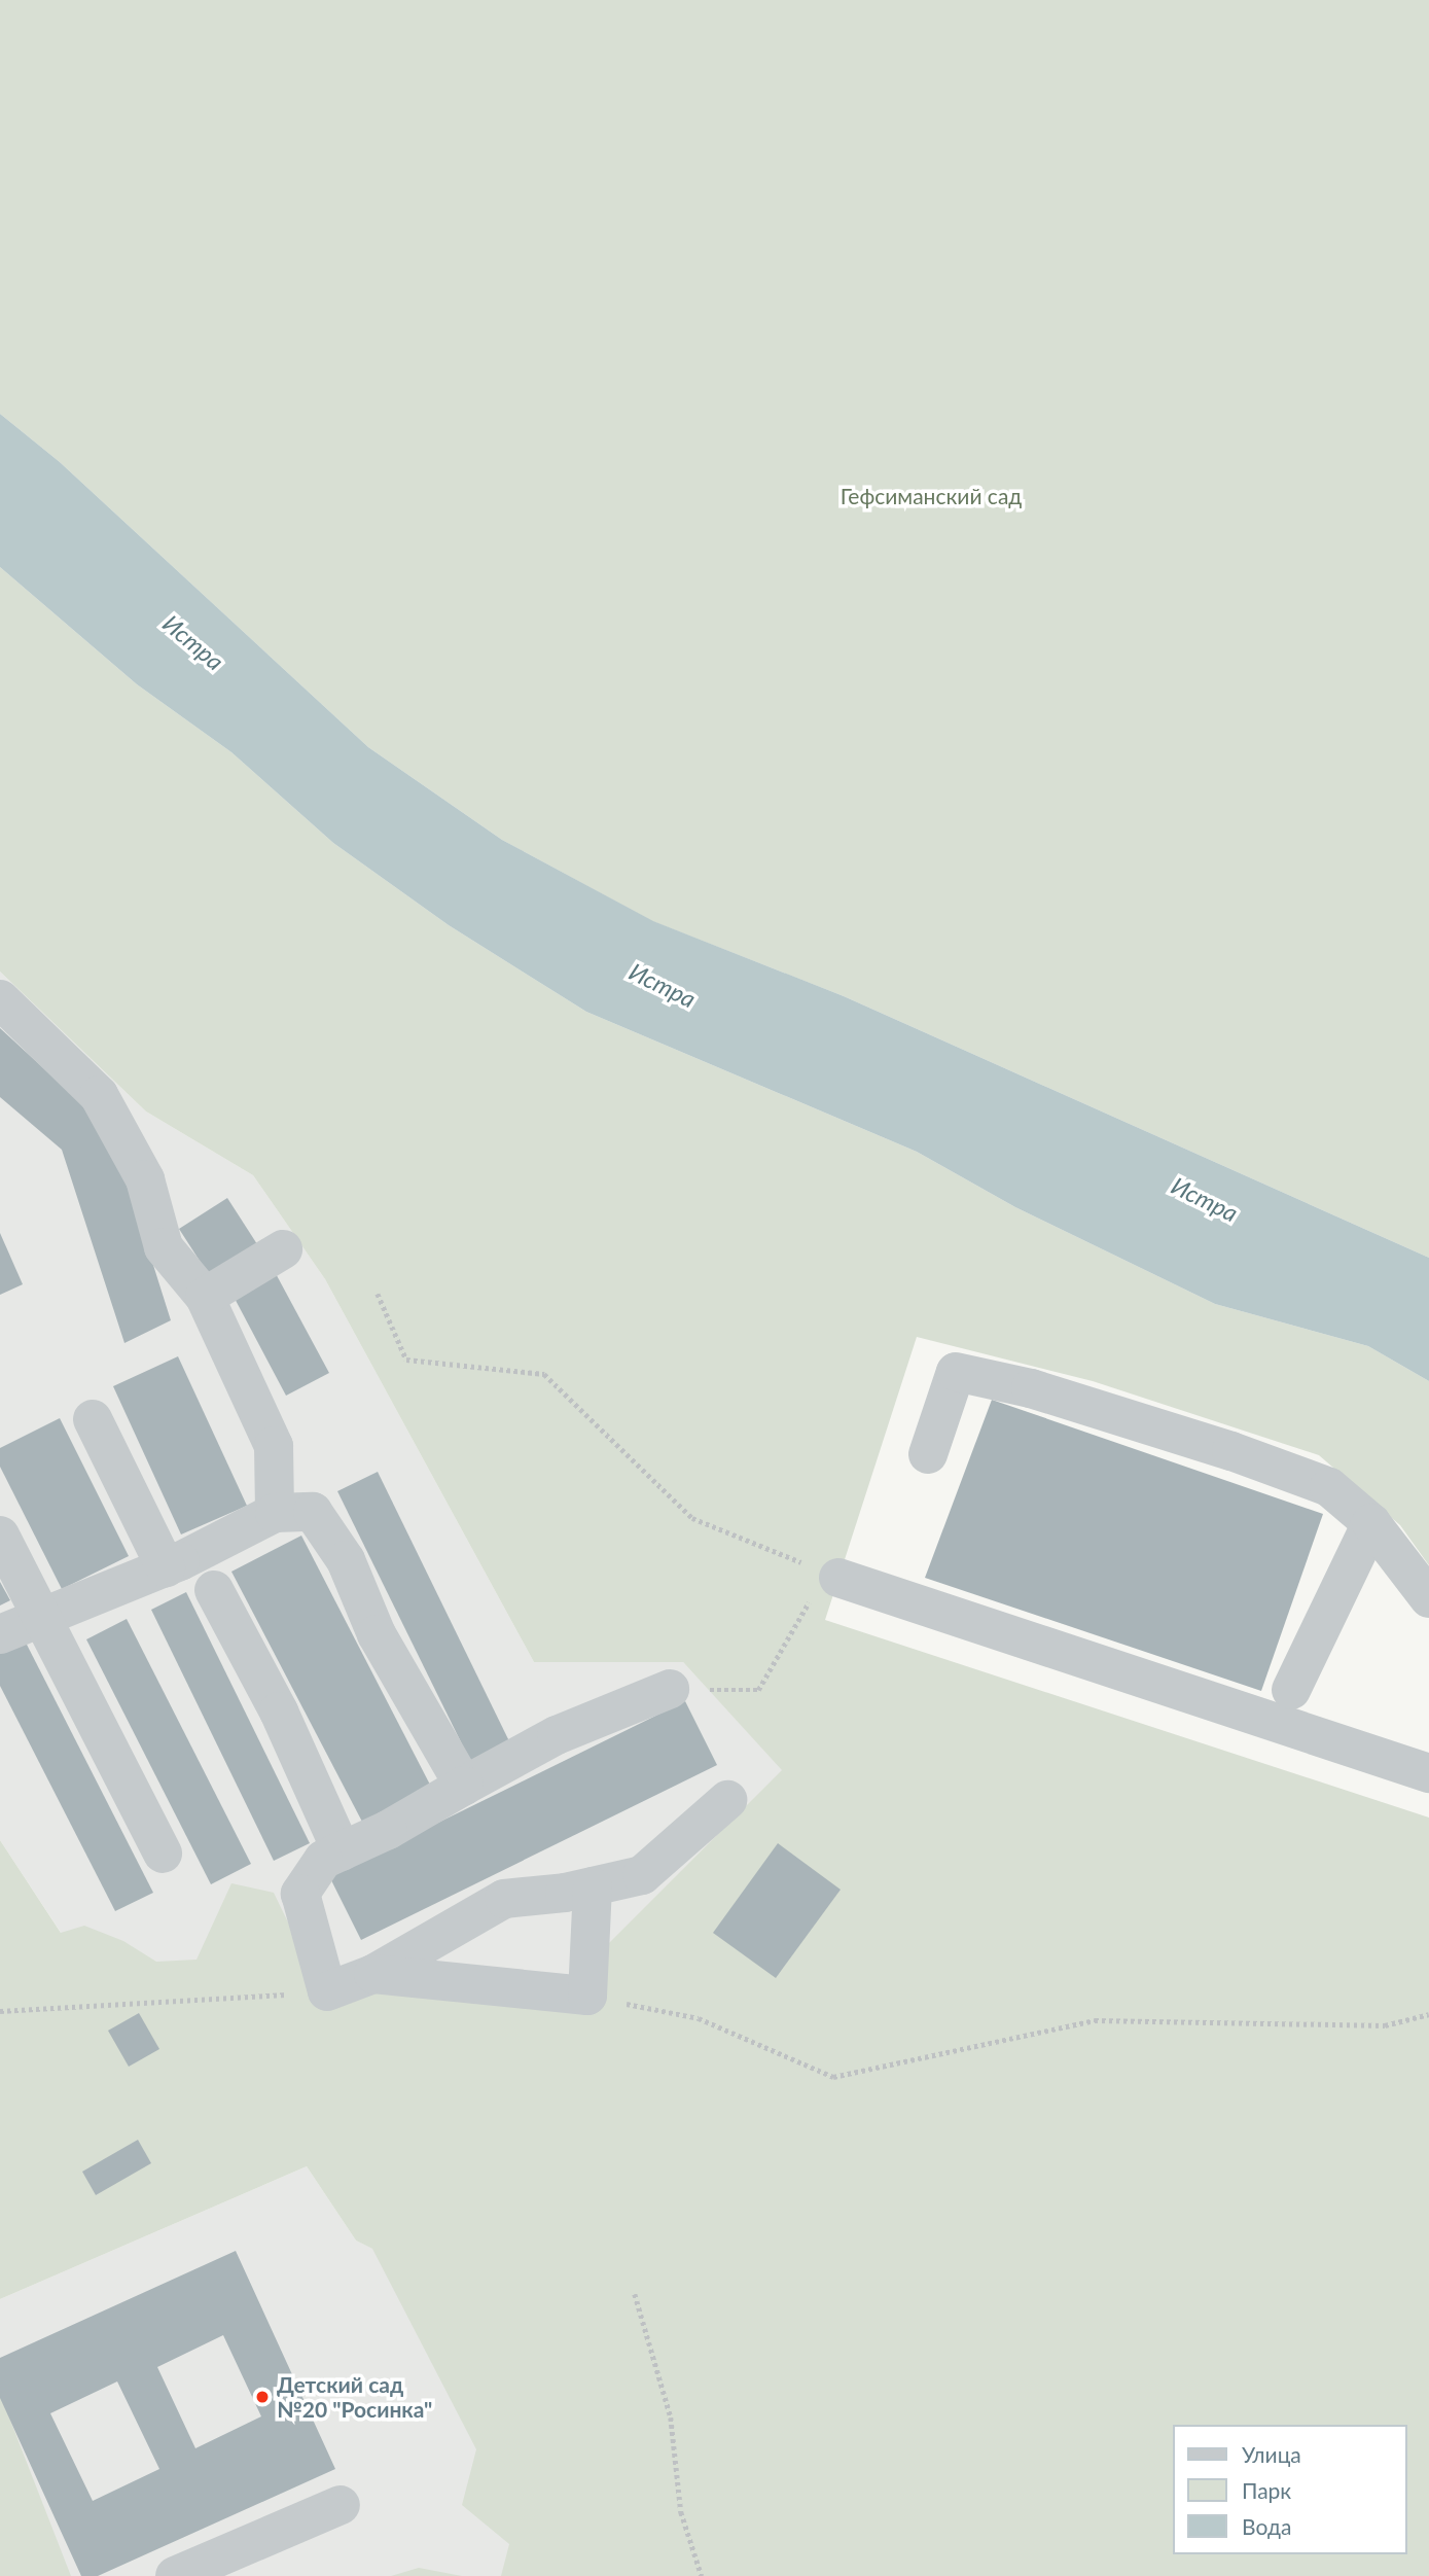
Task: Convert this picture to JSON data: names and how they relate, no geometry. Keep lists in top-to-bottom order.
{
  "water": ["Истра"],
  "parks": ["Гефсиманский сад"],
  "places": ["Детский сад №20 \"Росинка\""],
  "legend": ["Улица", "Парк", "Вода"]
}
